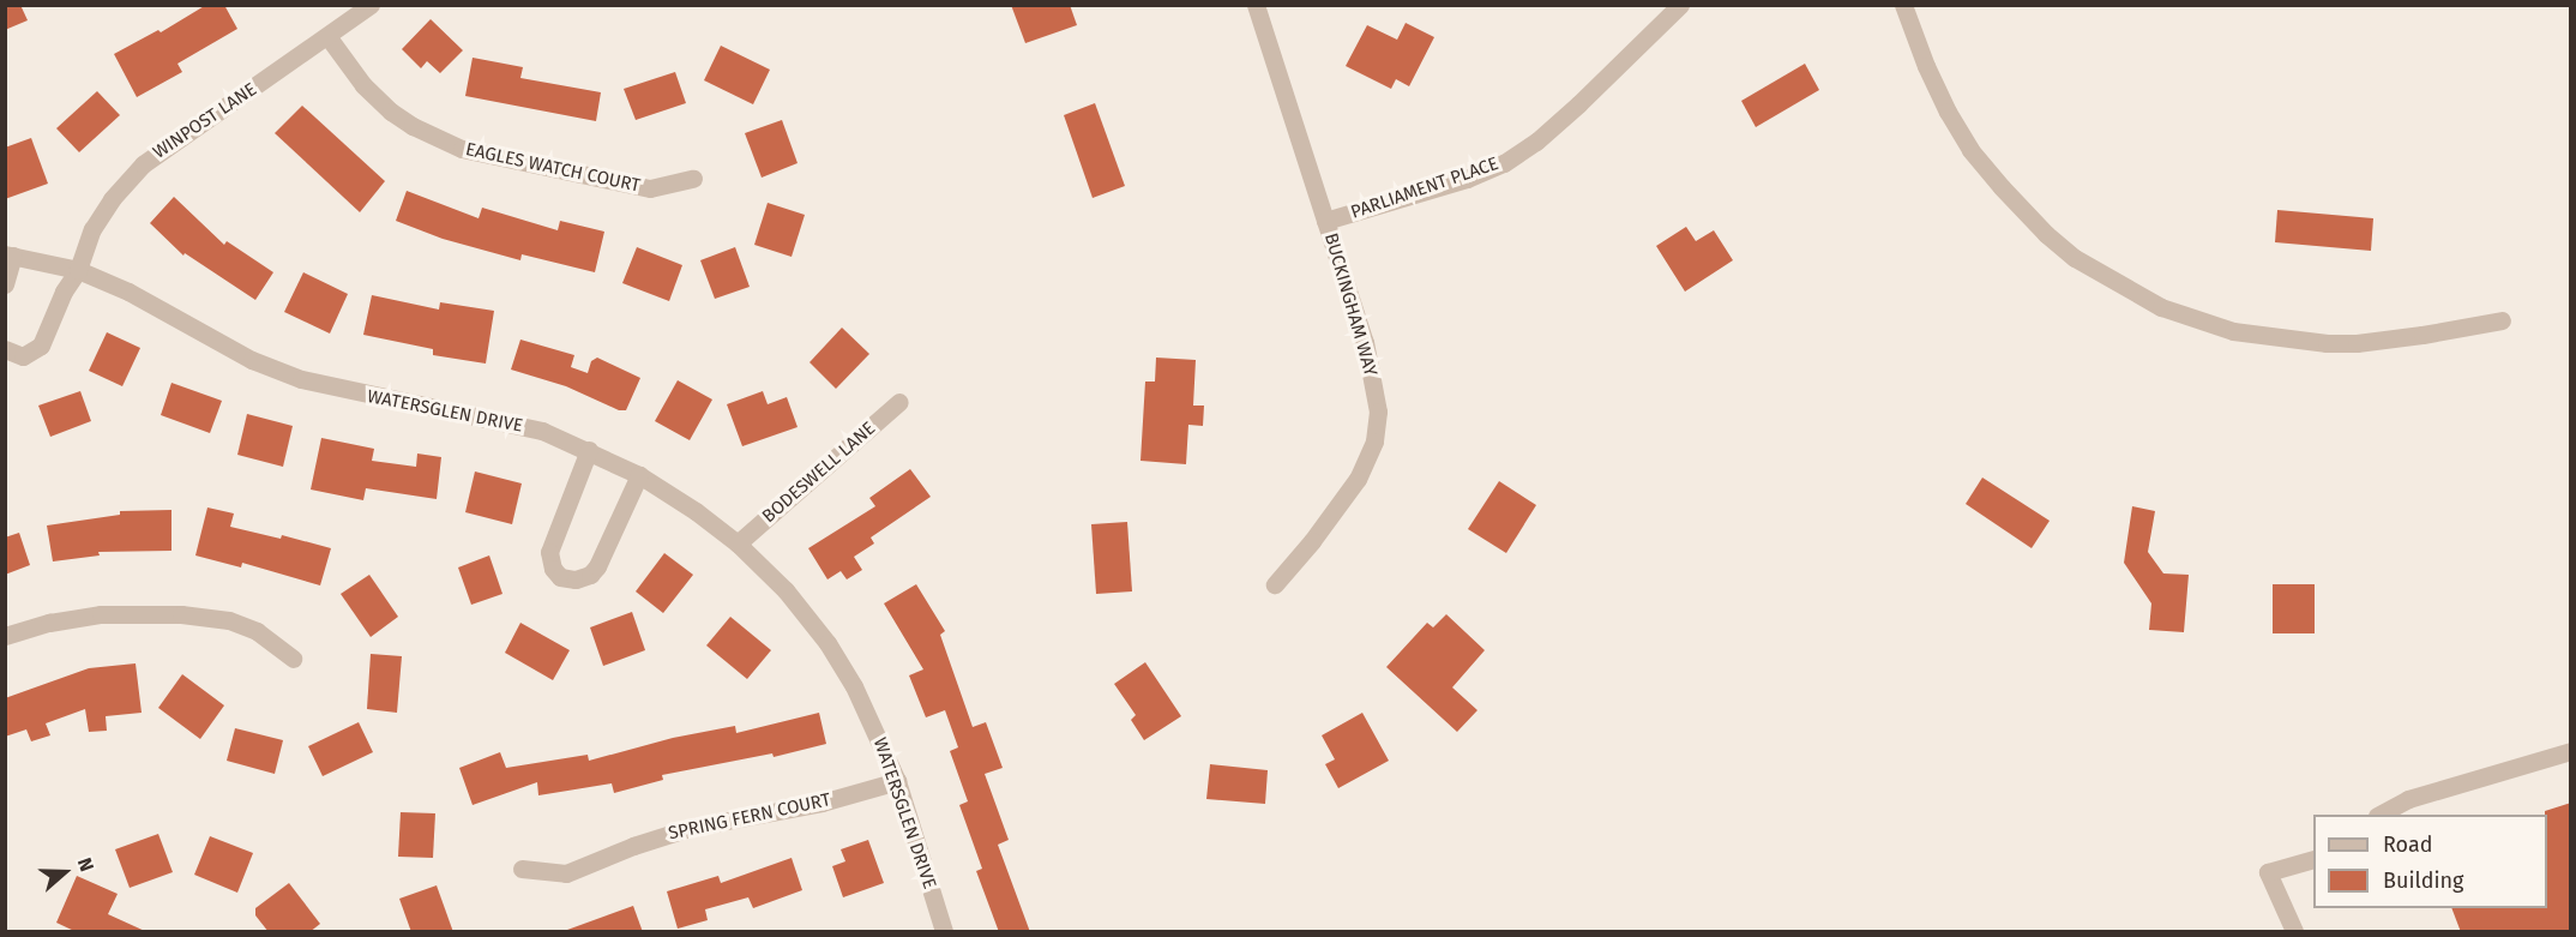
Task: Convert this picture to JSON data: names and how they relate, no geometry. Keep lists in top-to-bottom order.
{
  "streets": {
    "street": [
      "WINPOST LANE",
      "EAGLES WATCH COURT",
      "PARLIAMENT PLACE",
      "BUCKINGHAM WAY",
      "WATERSGLEN DRIVE",
      "BODESWELL LANE",
      "SPRING FERN COURT"
    ]
  },
  "crossings": [
    ["WINPOST LANE", "EAGLES WATCH COURT"],
    ["WINPOST LANE", "WATERSGLEN DRIVE"],
    ["PARLIAMENT PLACE", "BUCKINGHAM WAY"],
    ["WATERSGLEN DRIVE", "BODESWELL LANE"],
    ["WATERSGLEN DRIVE", "SPRING FERN COURT"]
  ],
  "legend": ["Road", "Building"],
  "north": "right"
}
